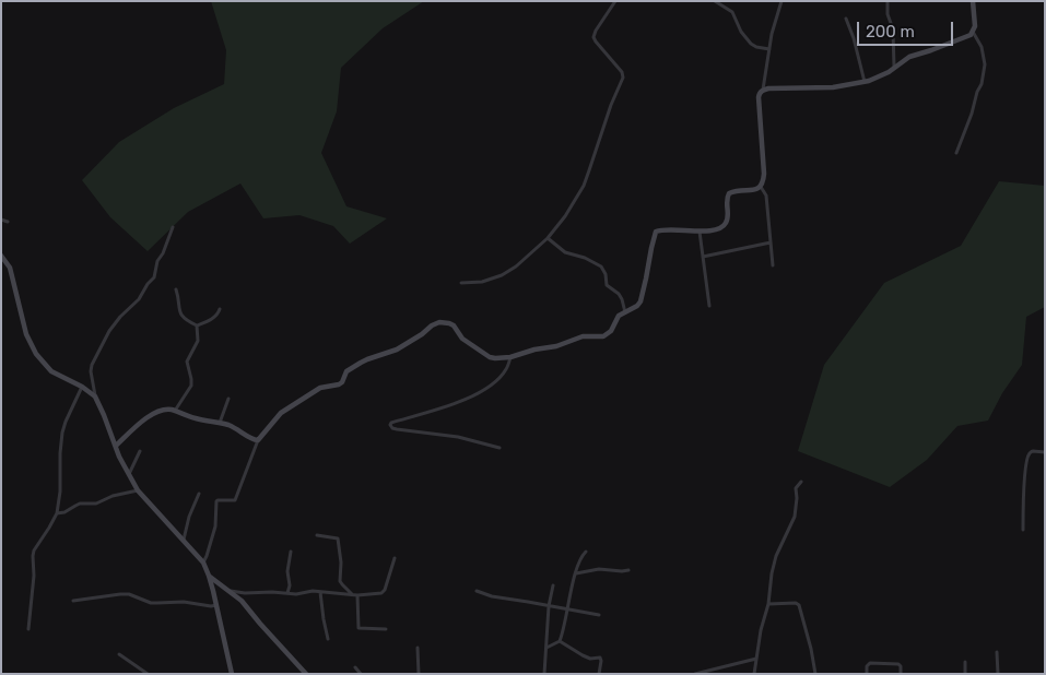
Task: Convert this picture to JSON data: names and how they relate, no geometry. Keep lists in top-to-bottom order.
{
  "scale_bar": "200 m"
}
